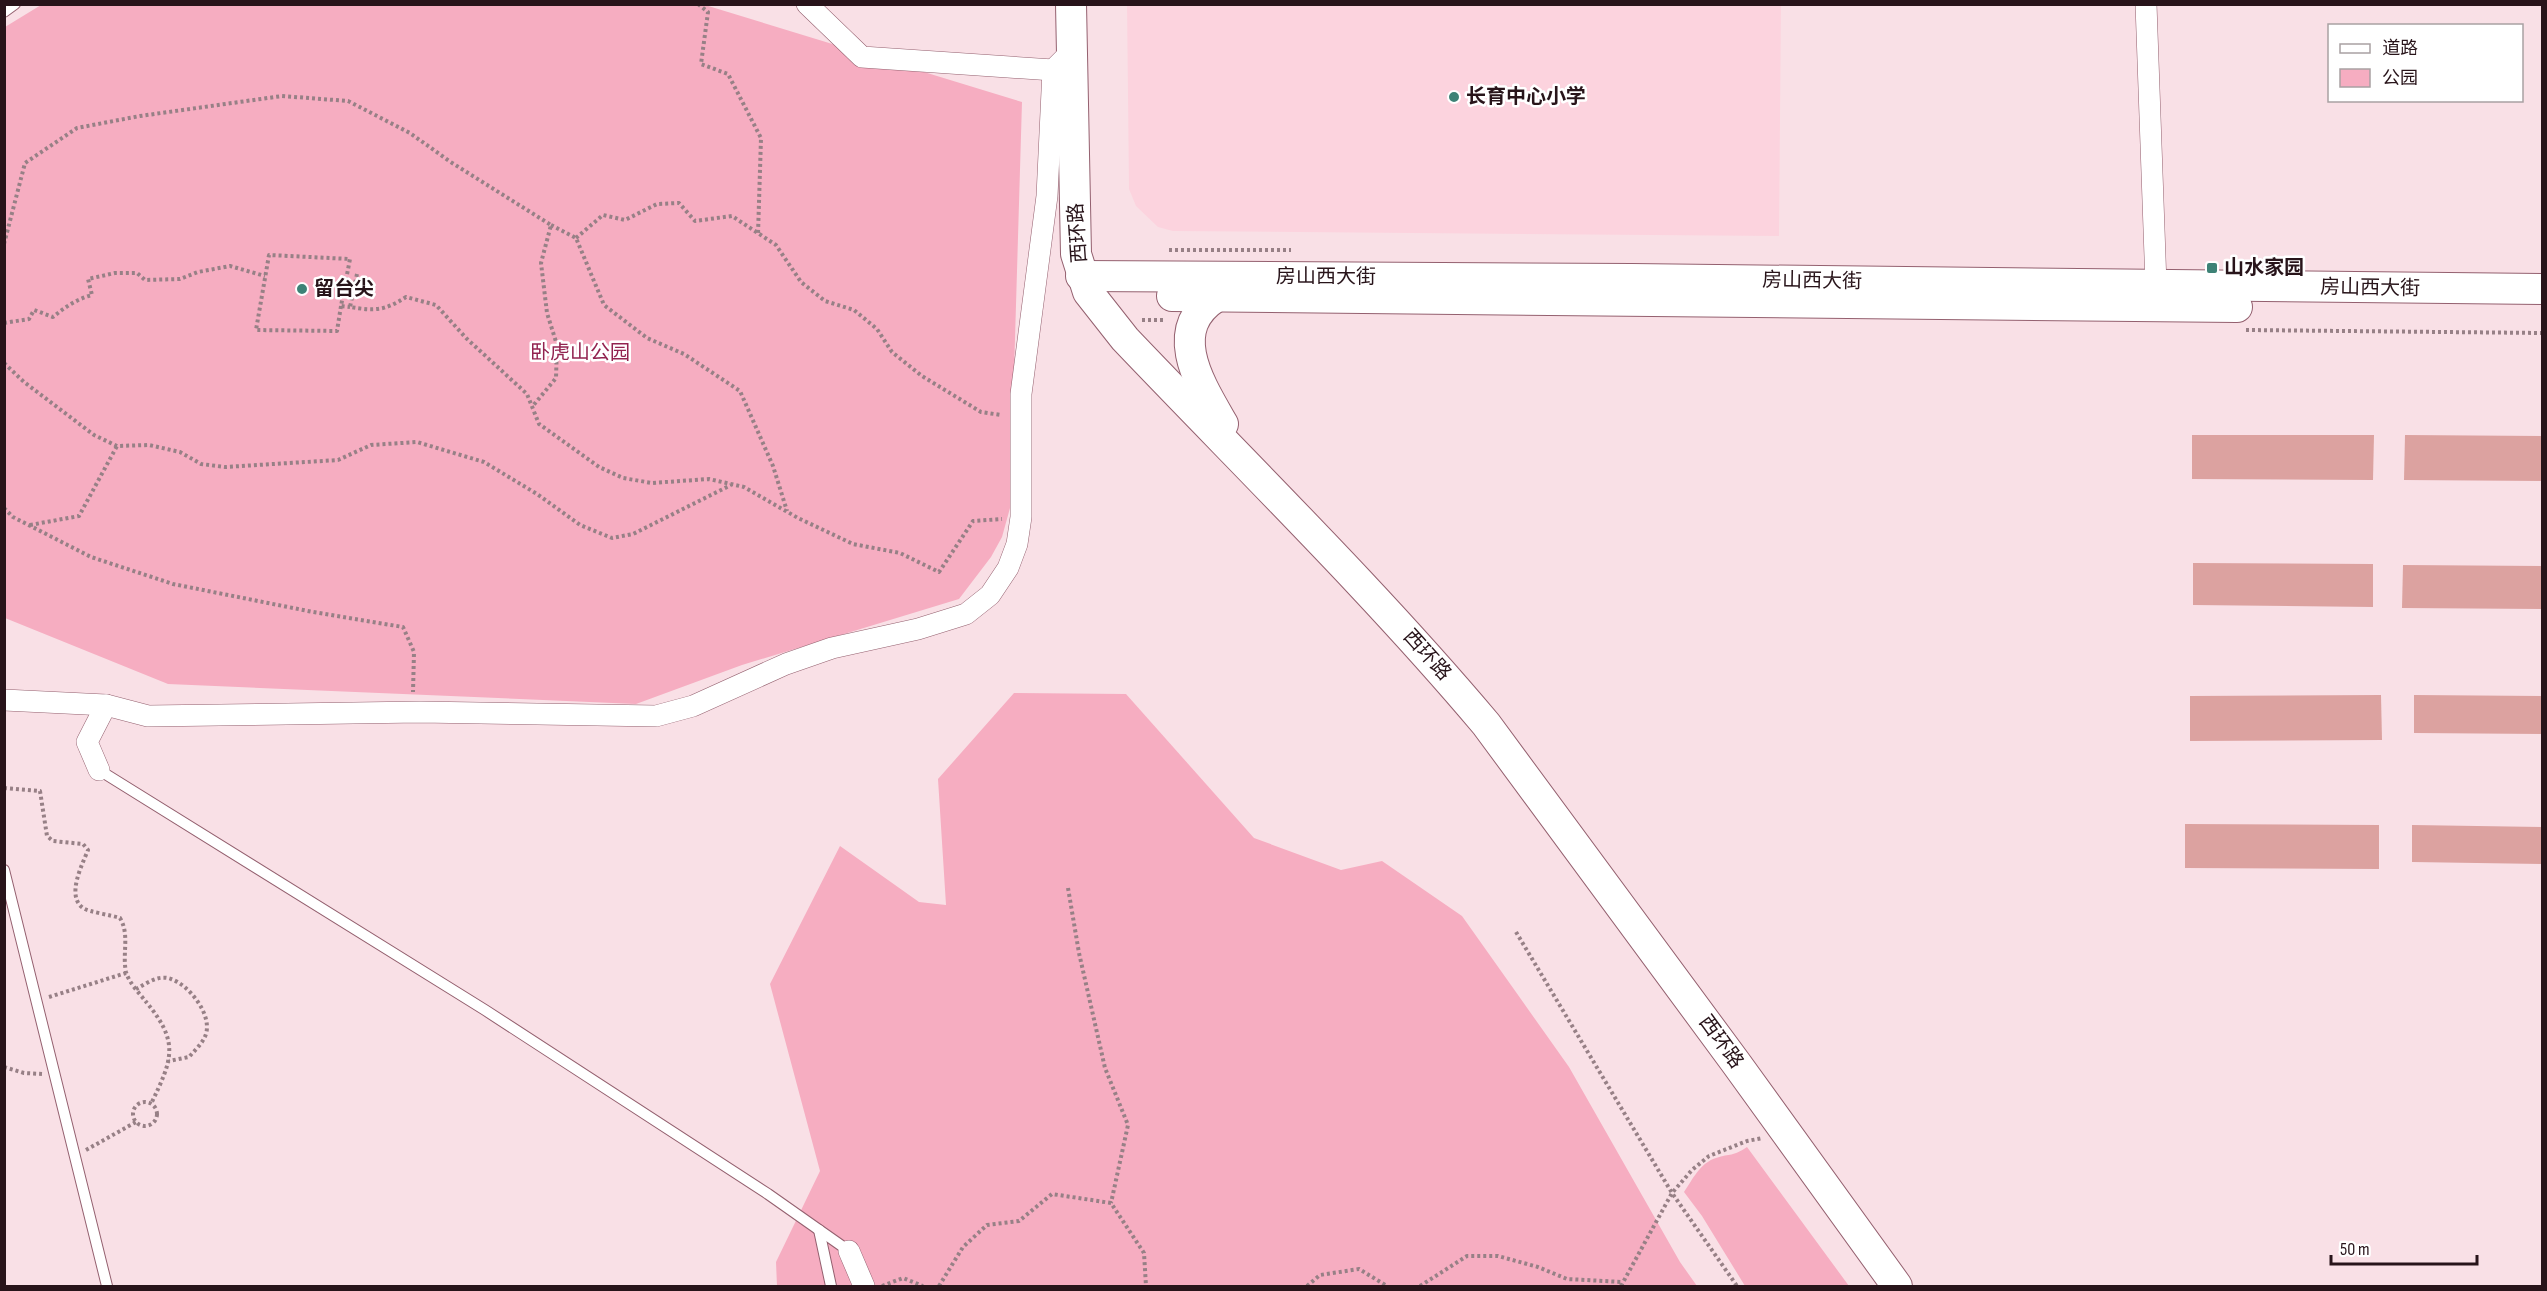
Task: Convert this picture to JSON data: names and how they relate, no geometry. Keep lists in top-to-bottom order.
{
  "streets": {
    "main road": ["西环路", "房山西大街"]
  },
  "crossings": [
    ["西环路", "房山西大街"]
  ],
  "parks": ["卧虎山公园"],
  "places": {
    "other": ["长育中心小学", "留台尖"],
    "transit": ["山水家园"]
  },
  "legend": ["道路", "公园"],
  "scale_bar": "50 m"
}
